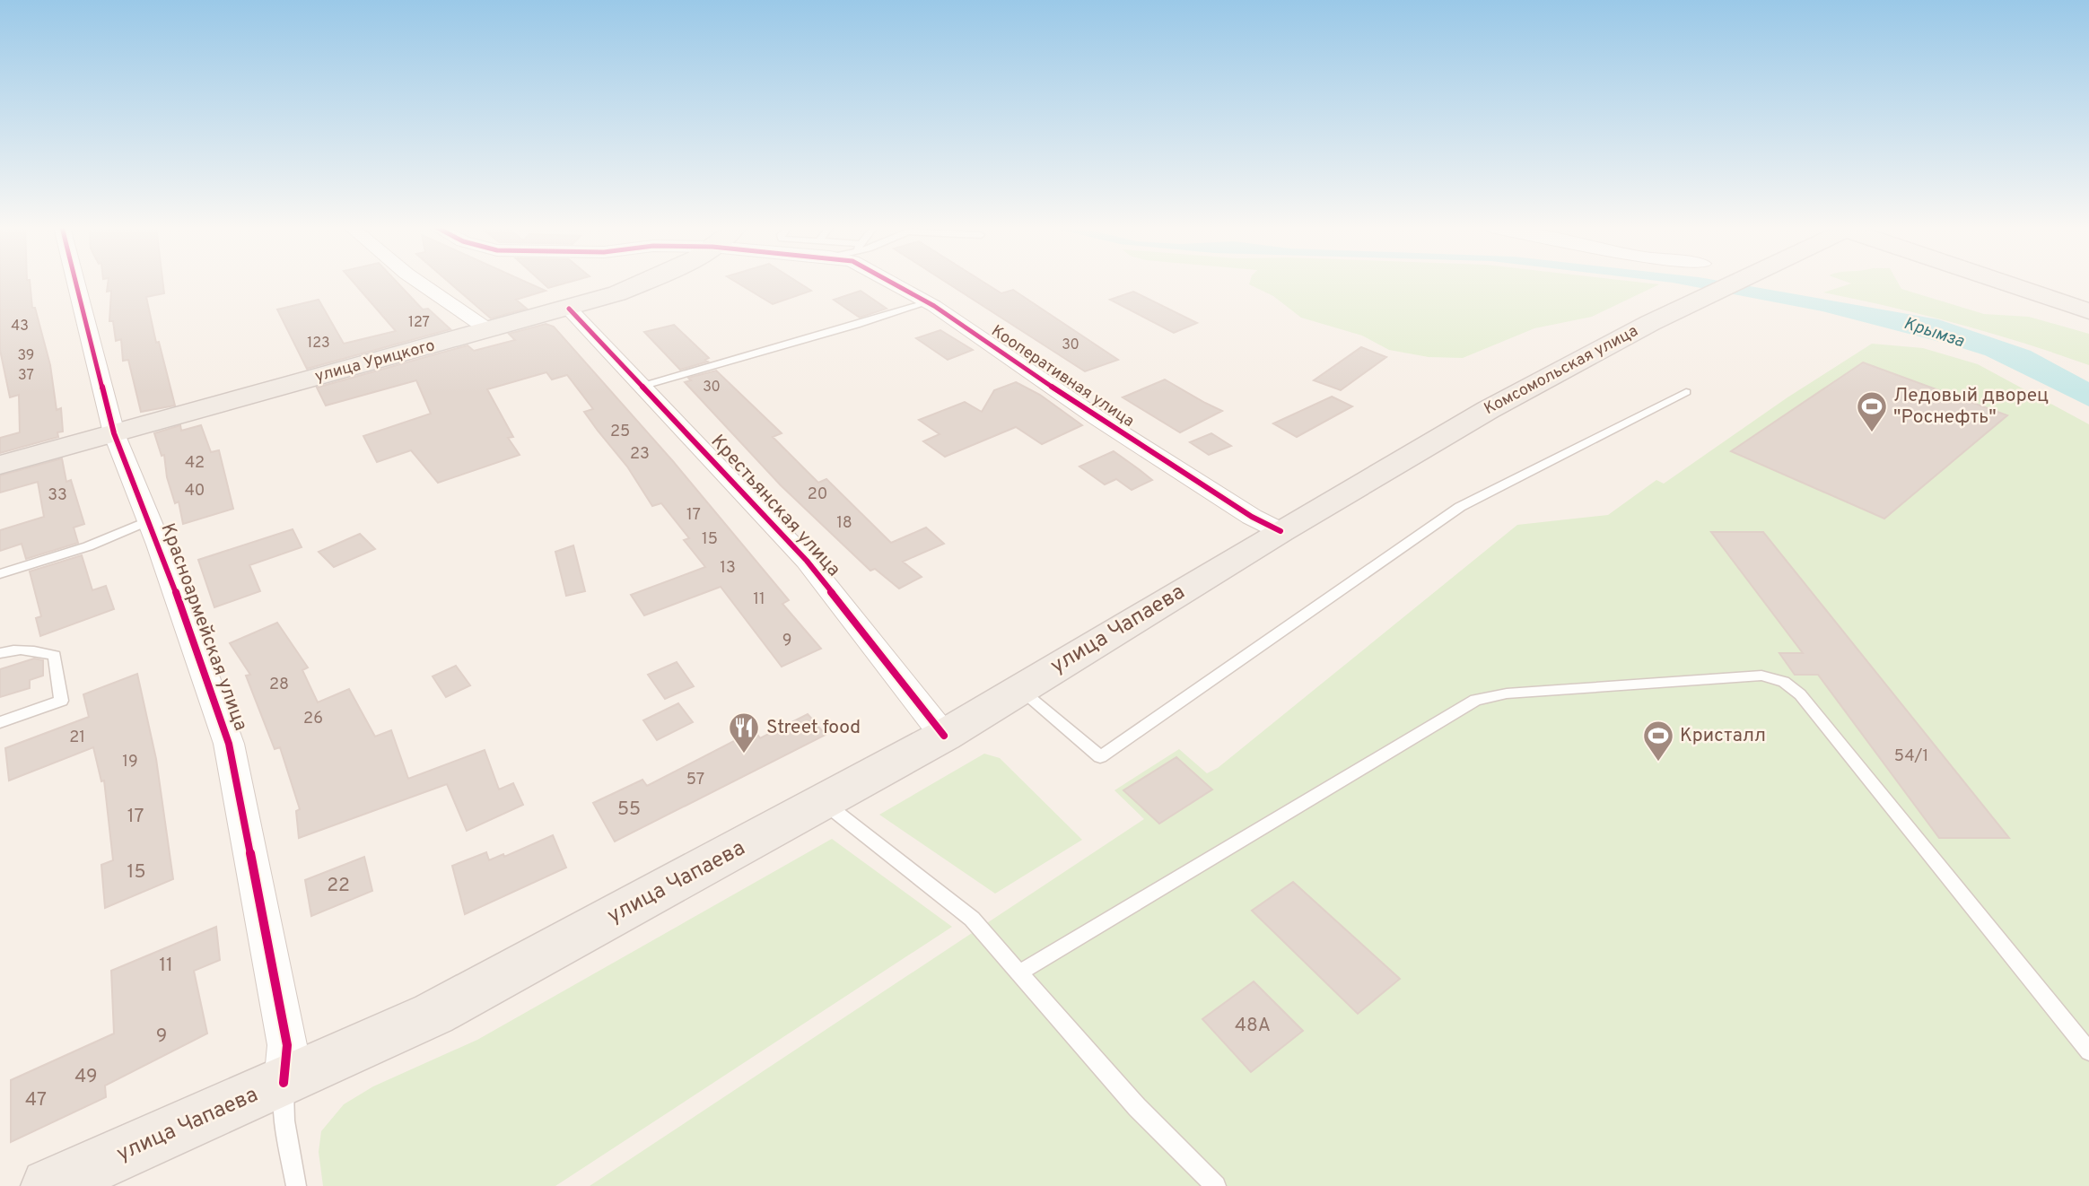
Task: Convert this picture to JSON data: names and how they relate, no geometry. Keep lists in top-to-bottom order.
{
  "streets": {
    "main road": ["улица Урицкого", "Комсомольская улица", "улица Чапаева"],
    "street": ["Кооперативная улица", "Крестьянская улица", "Красноармейская улица"]
  },
  "crossings": [
    ["улица Урицкого", "Крестьянская улица"],
    ["улица Урицкого", "Красноармейская улица"],
    ["Комсомольская улица", "Кооперативная улица"],
    ["Комсомольская улица", "улица Чапаева"],
    ["Кооперативная улица", "улица Чапаева"],
    ["Крестьянская улица", "улица Чапаева"],
    ["Красноармейская улица", "улица Чапаева"]
  ],
  "water": ["Крымза"],
  "places": {
    "sports": ["Ледовый дворец \"Роснефть\"", "Кристалл"],
    "restaurant": ["Street food"]
  },
  "house_numbers": [
    "127",
    "43",
    "123",
    "30",
    "39",
    "37",
    "30",
    "25",
    "23",
    "42",
    "40",
    "20",
    "33",
    "17",
    "18",
    "15",
    "13",
    "11",
    "9",
    "28",
    "26",
    "21",
    "54/1",
    "19",
    "57",
    "55",
    "17",
    "15",
    "22",
    "11",
    "48А",
    "9",
    "49",
    "47"
  ]
}
